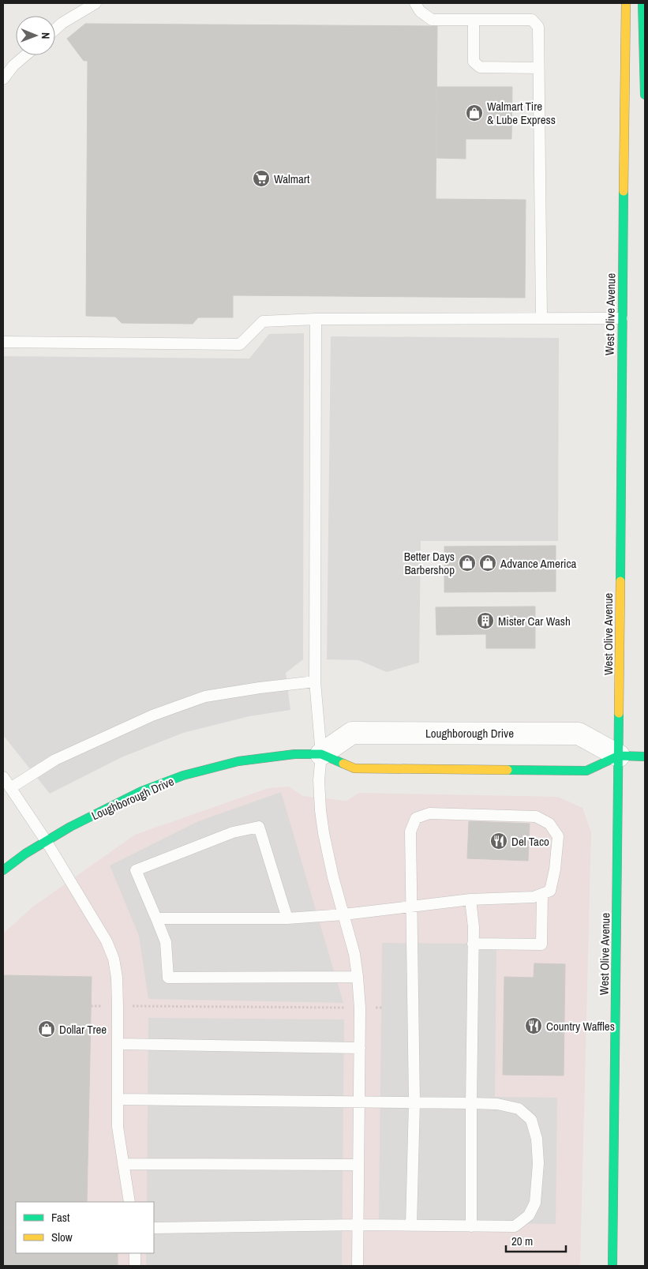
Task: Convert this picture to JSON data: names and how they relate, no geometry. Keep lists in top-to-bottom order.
{
  "streets": {
    "main road": ["West Olive Avenue", "Loughborough Drive"]
  },
  "crossings": [
    ["West Olive Avenue", "Loughborough Drive"]
  ],
  "places": {
    "shop": [
      "Walmart Tire & Lube Express",
      "Better Days Barbershop",
      "Advance America",
      "Dollar Tree"
    ],
    "supermarket": ["Walmart"],
    "building": ["Mister Car Wash"],
    "restaurant": ["Del Taco", "Country Waffles"]
  },
  "legend": ["Fast", "Slow"],
  "scale_bar": "20 m",
  "north": "right"
}
